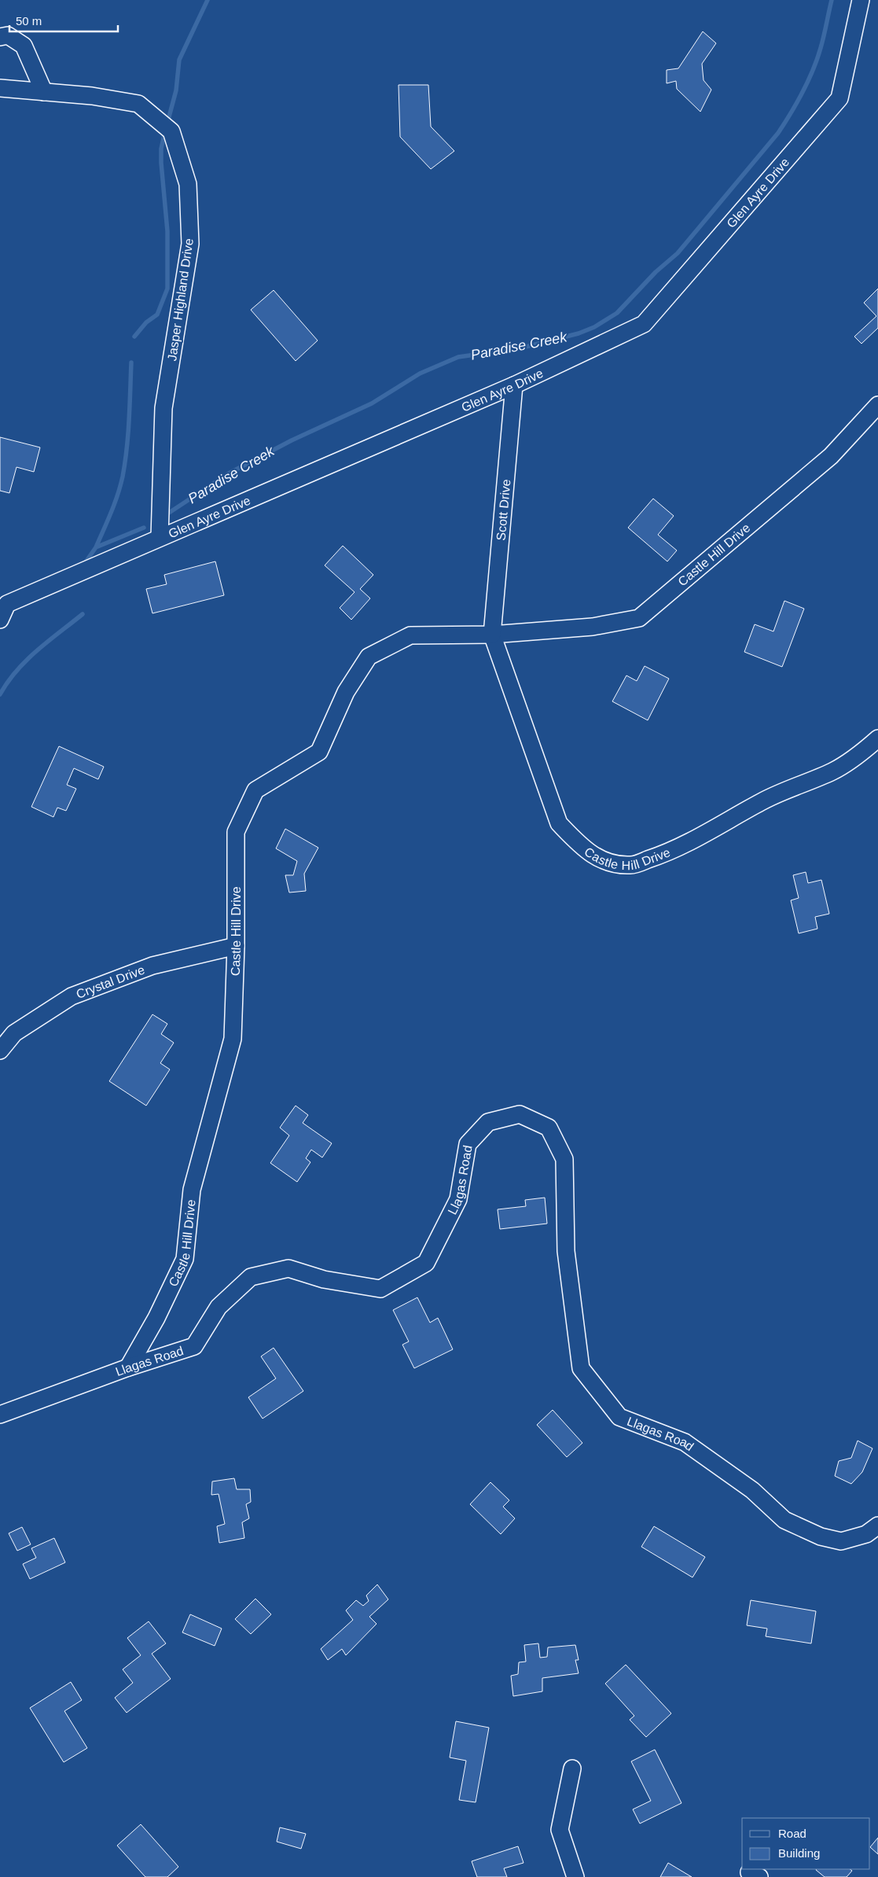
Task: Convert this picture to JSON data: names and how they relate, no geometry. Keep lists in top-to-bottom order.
{
  "streets": {
    "street": [
      "Glen Ayre Drive",
      "Jasper Highland Drive",
      "Scott Drive",
      "Castle Hill Drive",
      "Crystal Drive",
      "Llagas Road"
    ]
  },
  "crossings": [
    ["Glen Ayre Drive", "Jasper Highland Drive"],
    ["Glen Ayre Drive", "Scott Drive"],
    ["Scott Drive", "Castle Hill Drive"],
    ["Castle Hill Drive", "Crystal Drive"],
    ["Castle Hill Drive", "Llagas Road"]
  ],
  "water": ["Paradise Creek"],
  "legend": ["Road", "Building"],
  "scale_bar": "50 m"
}
